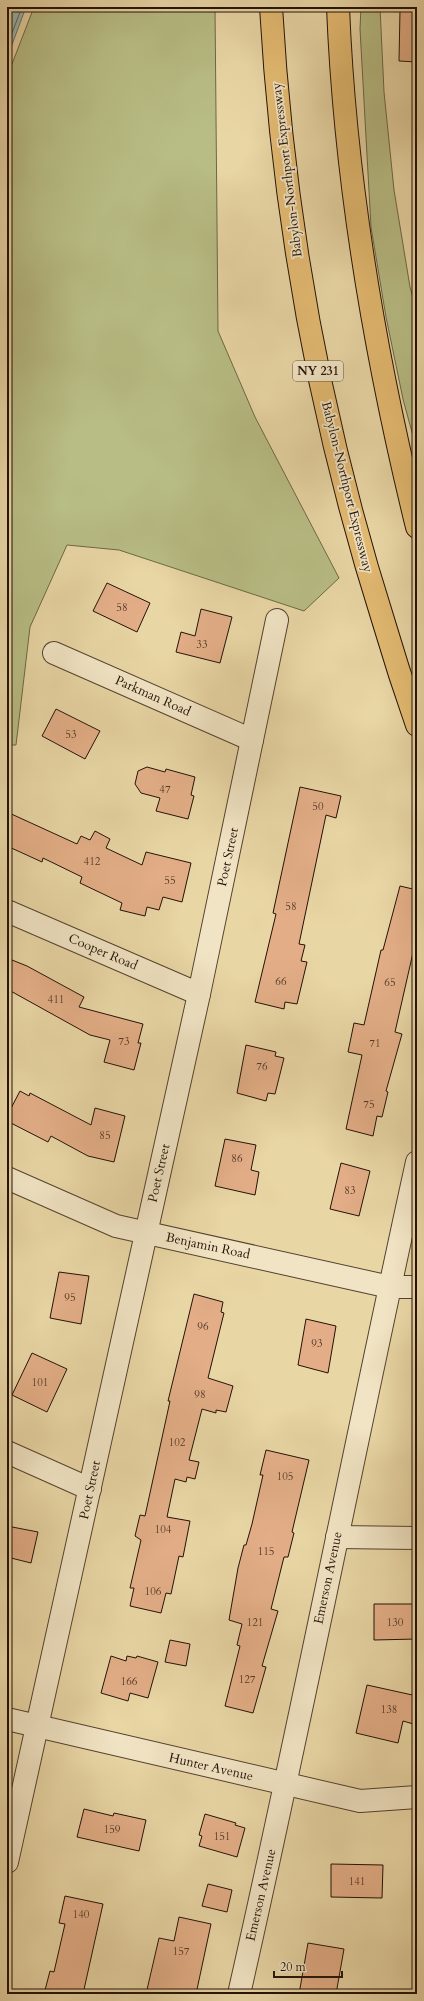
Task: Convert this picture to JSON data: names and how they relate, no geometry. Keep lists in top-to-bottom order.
{
  "streets": {
    "main road": ["Babylon-Northport Expressway", "NY 231"],
    "street": [
      "Parkman Road",
      "Poet Street",
      "Cooper Road",
      "Benjamin Road",
      "Emerson Avenue",
      "Hunter Avenue"
    ]
  },
  "crossings": [
    ["Parkman Road", "Poet Street"],
    ["Poet Street", "Cooper Road"],
    ["Poet Street", "Benjamin Road"],
    ["Poet Street", "Hunter Avenue"],
    ["Benjamin Road", "Emerson Avenue"],
    ["Emerson Avenue", "Hunter Avenue"]
  ],
  "house_numbers": [
    "58",
    "33",
    "53",
    "47",
    "50",
    "412",
    "55",
    "58",
    "66",
    "65",
    "411",
    "73",
    "71",
    "76",
    "75",
    "85",
    "86",
    "83",
    "95",
    "96",
    "93",
    "101",
    "98",
    "102",
    "105",
    "104",
    "115",
    "106",
    "121",
    "130",
    "127",
    "166",
    "138",
    "159",
    "151",
    "141",
    "140",
    "157"
  ],
  "scale_bar": "20 m"
}
